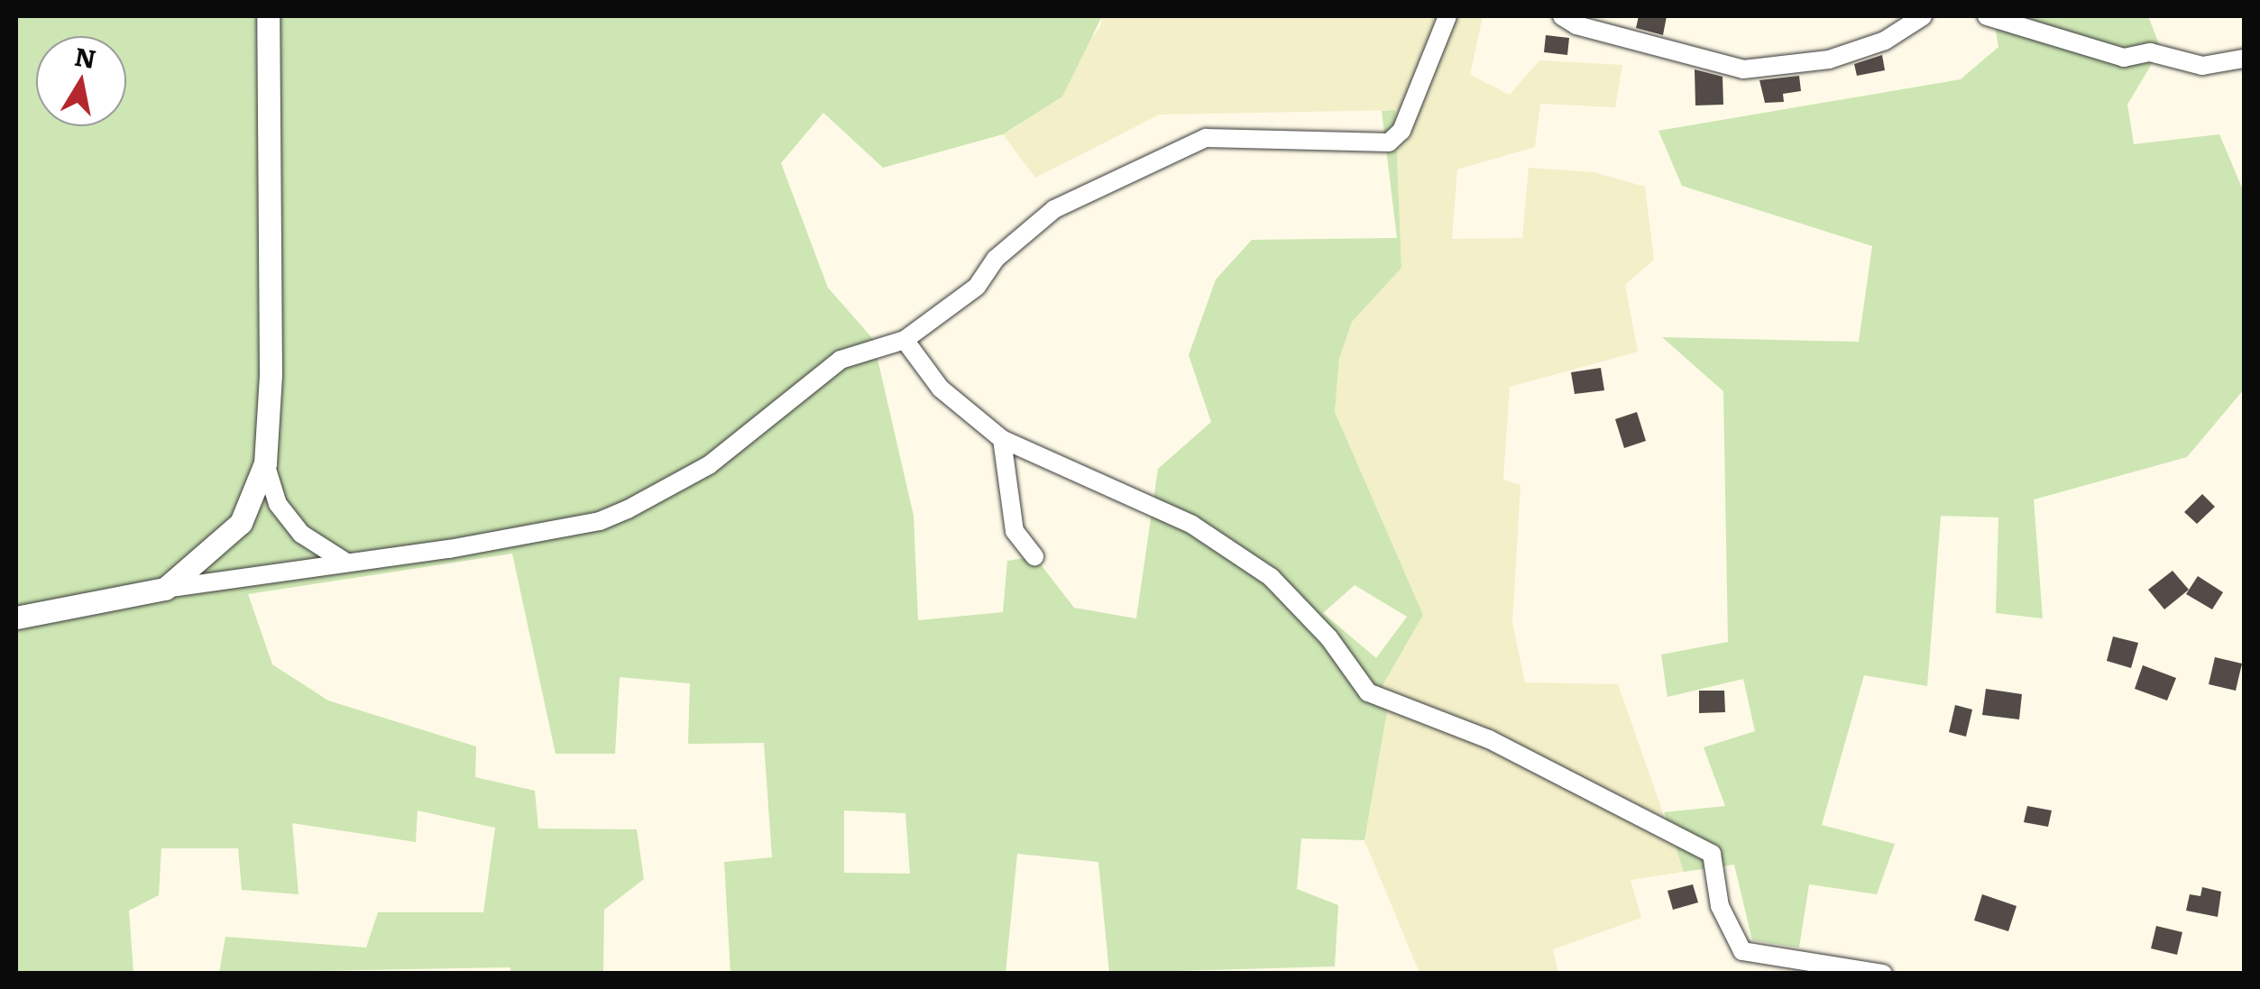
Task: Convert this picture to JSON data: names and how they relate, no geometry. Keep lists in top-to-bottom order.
{
  "north": "top"
}
